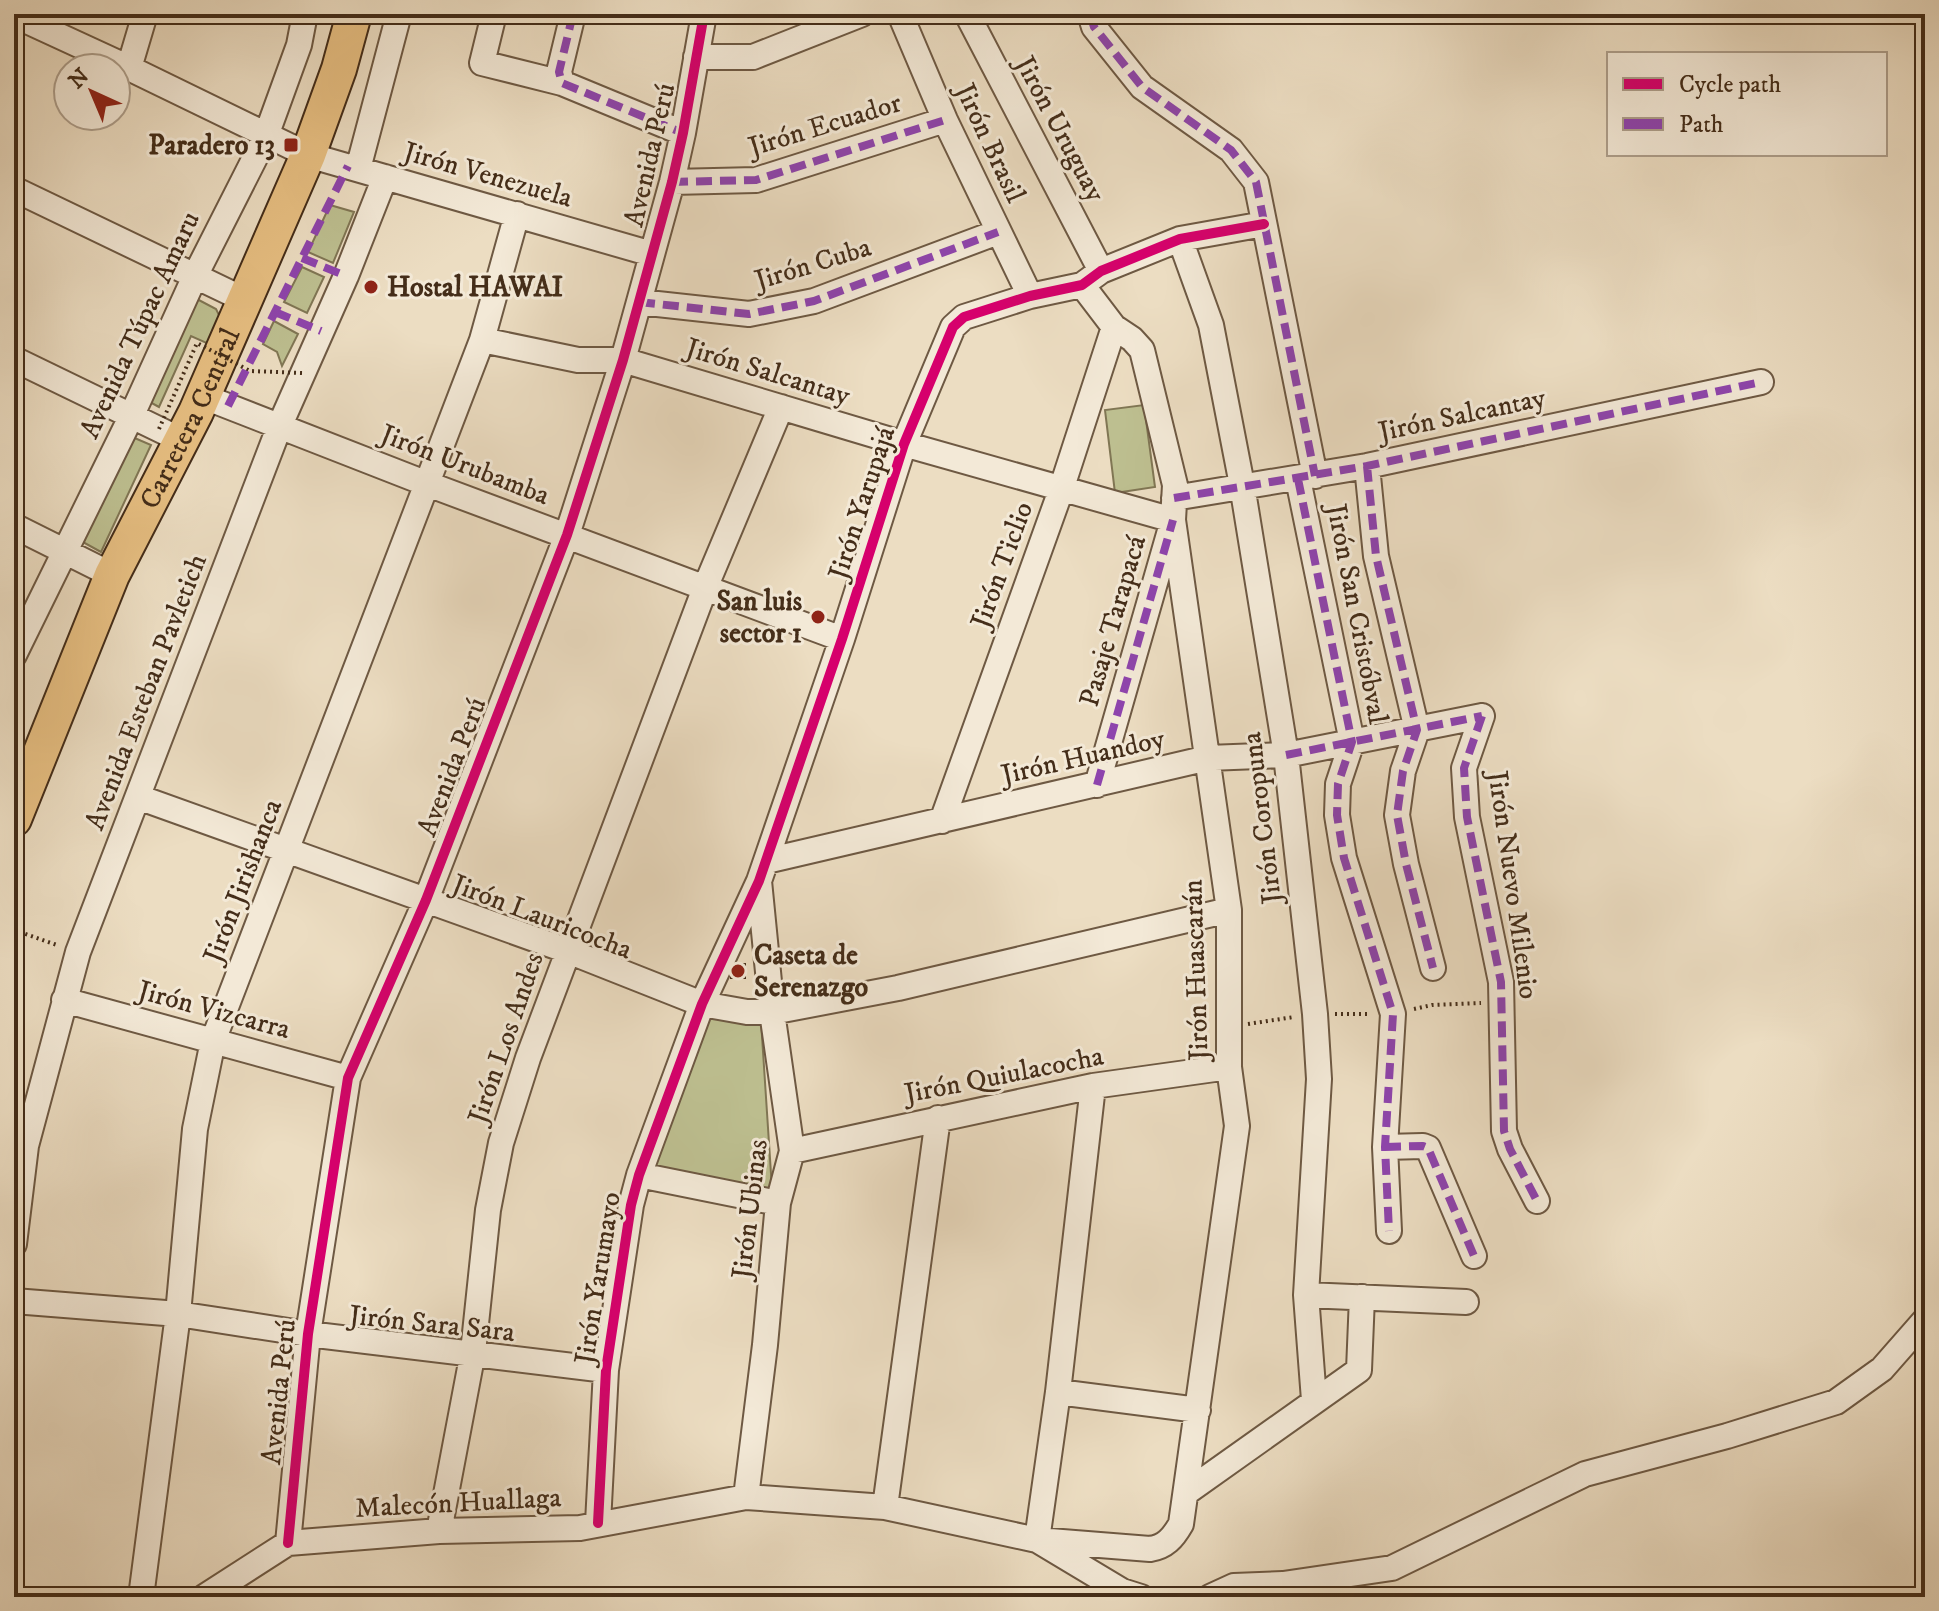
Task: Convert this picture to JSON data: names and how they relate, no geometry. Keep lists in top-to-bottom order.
{
  "streets": {
    "highway": ["Carretera Central"],
    "street": [
      "Jirón Ecuador",
      "Jirón Uruguay",
      "Jirón Brasil",
      "Avenida Perú",
      "Jirón Venezuela",
      "Jirón Cuba",
      "Avenida Túpac Amaru",
      "Jirón Salcantay",
      "Jirón Urubamba",
      "Jirón Yarupajá",
      "Jirón Ticlio",
      "Jirón San Cristóbval",
      "Pasaje Tarapacá",
      "Avenida Esteban Pavletich",
      "Jirón Huandoy",
      "Jirón Coropuna",
      "Jirón Jirishanca",
      "Jirón Nuevo Milenio",
      "Jirón Lauricocha",
      "Jirón Huascarán",
      "Jirón Vizcarra",
      "Jirón Los Andes",
      "Jirón Quiulacocha",
      "Jirón Ubinas",
      "Jirón Yarumayo",
      "Jirón Sara Sara",
      "Malecón Huallaga"
    ]
  },
  "crossings": [
    ["Jirón Ecuador", "Jirón Brasil"],
    ["Jirón Ecuador", "Avenida Perú"],
    ["Jirón Uruguay", "Jirón Yarupajá"],
    ["Jirón Uruguay", "Jirón Huascarán"],
    ["Jirón Brasil", "Jirón Cuba"],
    ["Jirón Brasil", "Jirón Yarupajá"],
    ["Avenida Perú", "Jirón Venezuela"],
    ["Avenida Perú", "Jirón Cuba"],
    ["Avenida Perú", "Jirón Salcantay"],
    ["Avenida Perú", "Jirón Urubamba"],
    ["Avenida Perú", "Jirón Lauricocha"],
    ["Avenida Perú", "Jirón Vizcarra"],
    ["Avenida Perú", "Jirón Sara Sara"],
    ["Avenida Perú", "Malecón Huallaga"],
    ["Jirón Venezuela", "Avenida Túpac Amaru"],
    ["Jirón Venezuela", "Carretera Central"],
    ["Jirón Venezuela", "Avenida Esteban Pavletich"],
    ["Jirón Venezuela", "Jirón Jirishanca"],
    ["Jirón Salcantay", "Jirón Yarupajá"],
    ["Jirón Salcantay", "Jirón Ticlio"],
    ["Jirón Salcantay", "Jirón San Cristóbval"],
    ["Jirón Salcantay", "Pasaje Tarapacá"],
    ["Jirón Salcantay", "Jirón Coropuna"],
    ["Jirón Salcantay", "Jirón Jirishanca"],
    ["Jirón Salcantay", "Jirón Huascarán"],
    ["Jirón Salcantay", "Jirón Los Andes"],
    ["Carretera Central", "Jirón Urubamba"],
    ["Jirón Urubamba", "Jirón Yarupajá"],
    ["Jirón Urubamba", "Avenida Esteban Pavletich"],
    ["Jirón Urubamba", "Jirón Jirishanca"],
    ["Jirón Urubamba", "Jirón Los Andes"],
    ["Jirón Yarupajá", "Jirón San Cristóbval"],
    ["Jirón Yarupajá", "Jirón Huandoy"],
    ["Jirón Yarupajá", "Jirón Coropuna"],
    ["Jirón Yarupajá", "Jirón Lauricocha"],
    ["Jirón Yarupajá", "Jirón Huascarán"],
    ["Jirón Yarupajá", "Jirón Ubinas"],
    ["Jirón Yarupajá", "Jirón Yarumayo"],
    ["Jirón Ticlio", "Jirón Huandoy"],
    ["Jirón Ticlio", "Jirón Huascarán"],
    ["Jirón San Cristóbval", "Jirón Huandoy"],
    ["Pasaje Tarapacá", "Jirón Huandoy"],
    ["Pasaje Tarapacá", "Jirón Huascarán"],
    ["Avenida Esteban Pavletich", "Jirón Lauricocha"],
    ["Avenida Esteban Pavletich", "Jirón Vizcarra"],
    ["Jirón Huandoy", "Jirón Coropuna"],
    ["Jirón Huandoy", "Jirón Nuevo Milenio"],
    ["Jirón Huandoy", "Jirón Huascarán"],
    ["Jirón Huandoy", "Jirón Ubinas"],
    ["Jirón Jirishanca", "Jirón Lauricocha"],
    ["Jirón Jirishanca", "Jirón Vizcarra"],
    ["Jirón Jirishanca", "Jirón Sara Sara"],
    ["Jirón Lauricocha", "Jirón Huascarán"],
    ["Jirón Lauricocha", "Jirón Los Andes"],
    ["Jirón Lauricocha", "Jirón Ubinas"],
    ["Jirón Lauricocha", "Jirón Yarumayo"],
    ["Jirón Huascarán", "Jirón Quiulacocha"],
    ["Jirón Huascarán", "Malecón Huallaga"],
    ["Jirón Los Andes", "Jirón Sara Sara"],
    ["Jirón Los Andes", "Malecón Huallaga"],
    ["Jirón Quiulacocha", "Jirón Ubinas"],
    ["Jirón Ubinas", "Malecón Huallaga"],
    ["Jirón Yarumayo", "Jirón Sara Sara"],
    ["Jirón Yarumayo", "Malecón Huallaga"]
  ],
  "places": {
    "transit": ["Paradero 13"],
    "other": ["Hostal HAWAI", "San luis sector 1", "Caseta de Serenazgo"]
  },
  "legend": ["Cycle path", "Path"],
  "north": "top left"
}
